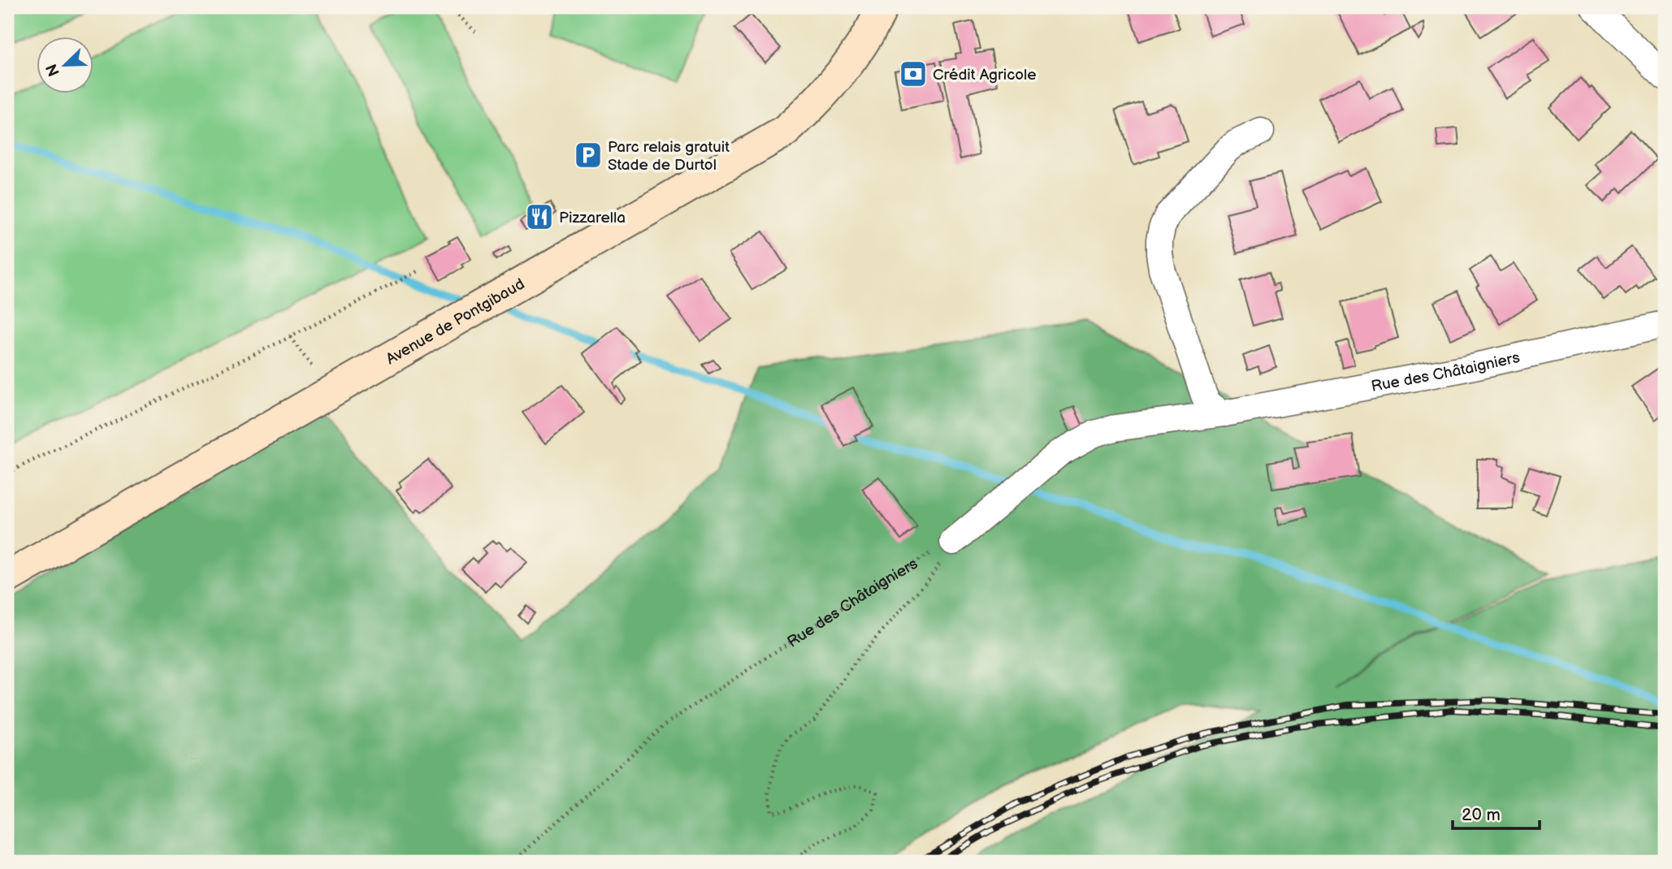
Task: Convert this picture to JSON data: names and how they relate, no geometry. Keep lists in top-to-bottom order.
{
  "streets": {
    "main road": ["Avenue de Pontgibaud"],
    "street": ["Rue des Châtaigniers"]
  },
  "places": {
    "bank": ["Crédit Agricole"],
    "parking": ["Parc relais gratuit Stade de Durtol"],
    "restaurant": ["Pizzarella"]
  },
  "scale_bar": "20 m",
  "north": "bottom left"
}
